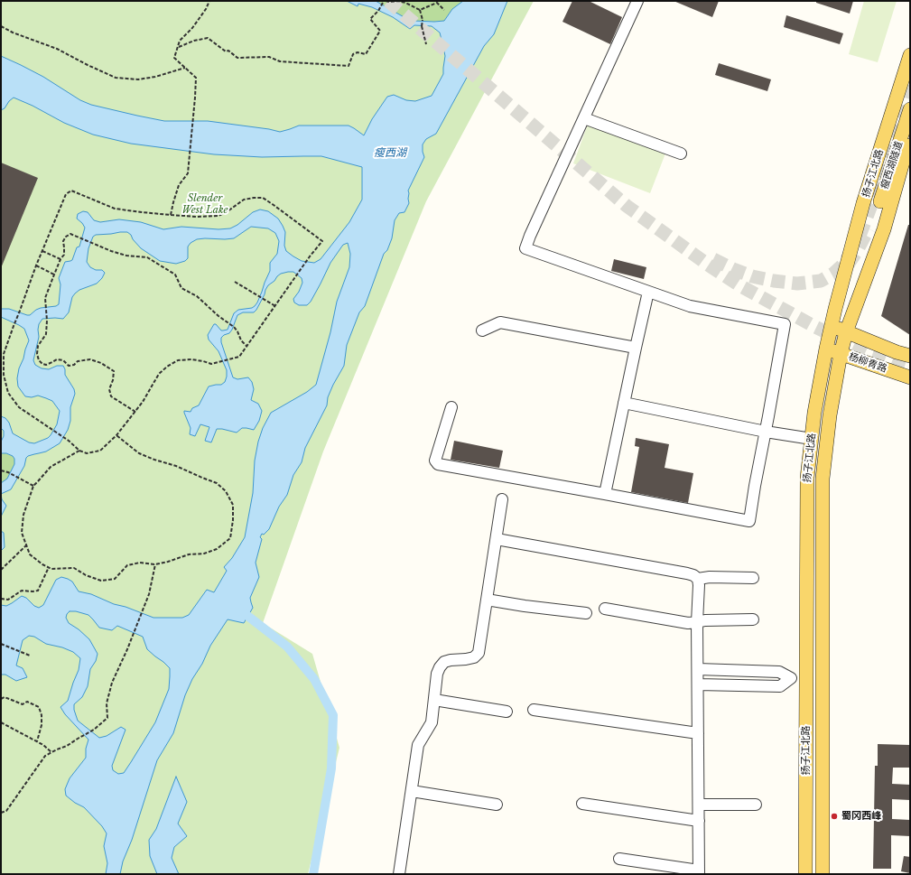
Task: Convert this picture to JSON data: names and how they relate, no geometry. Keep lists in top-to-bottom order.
{
  "streets": {
    "main road": ["瘦西湖隧道", "扬子江北路", "杨柳青路"]
  },
  "crossings": [
    ["扬子江北路", "杨柳青路"]
  ],
  "water": ["瘦西湖"],
  "parks": ["Slender West Lake"],
  "places": ["蜀冈西峰"]
}
